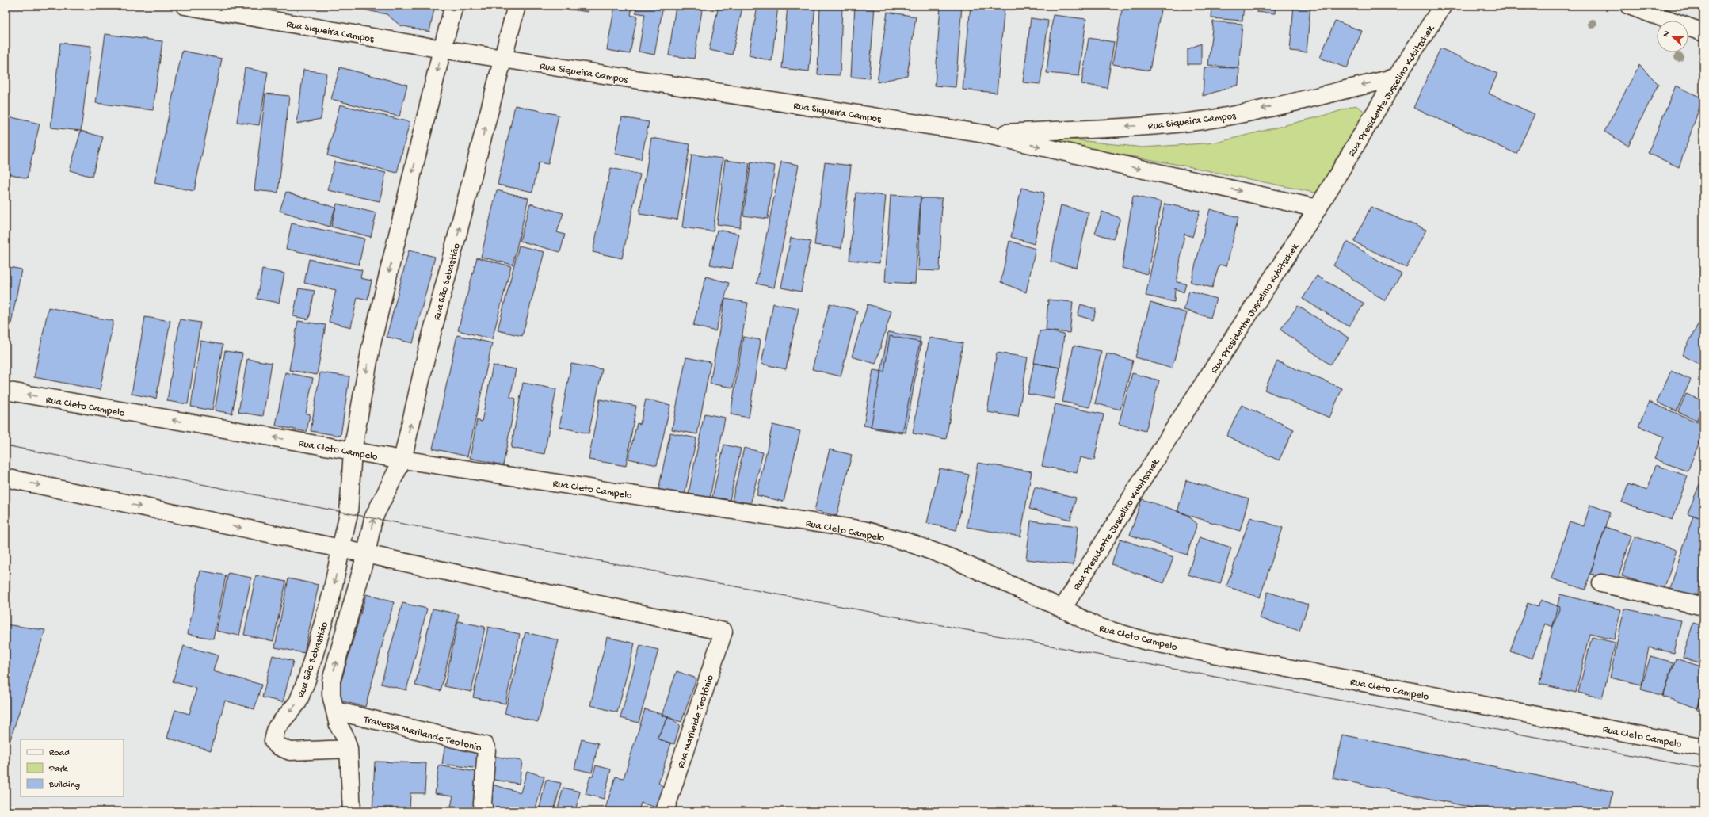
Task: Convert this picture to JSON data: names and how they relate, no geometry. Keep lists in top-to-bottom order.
{
  "streets": {
    "street": [
      "Rua Siqueira Campos",
      "Rua Presidente Juscelino Kubitschek",
      "Rua São Sebastião",
      "Rua Cleto Campelo",
      "Rua Marileide Teotônio",
      "Travessa Marilande Teotonio"
    ]
  },
  "crossings": [
    ["Rua Siqueira Campos", "Rua Presidente Juscelino Kubitschek"],
    ["Rua Siqueira Campos", "Rua São Sebastião"],
    ["Rua Presidente Juscelino Kubitschek", "Rua Cleto Campelo"],
    ["Rua São Sebastião", "Rua Cleto Campelo"],
    ["Rua São Sebastião", "Rua Marileide Teotônio"],
    ["Rua São Sebastião", "Travessa Marilande Teotonio"]
  ],
  "legend": ["Road", "Park", "Building"],
  "north": "left"
}
